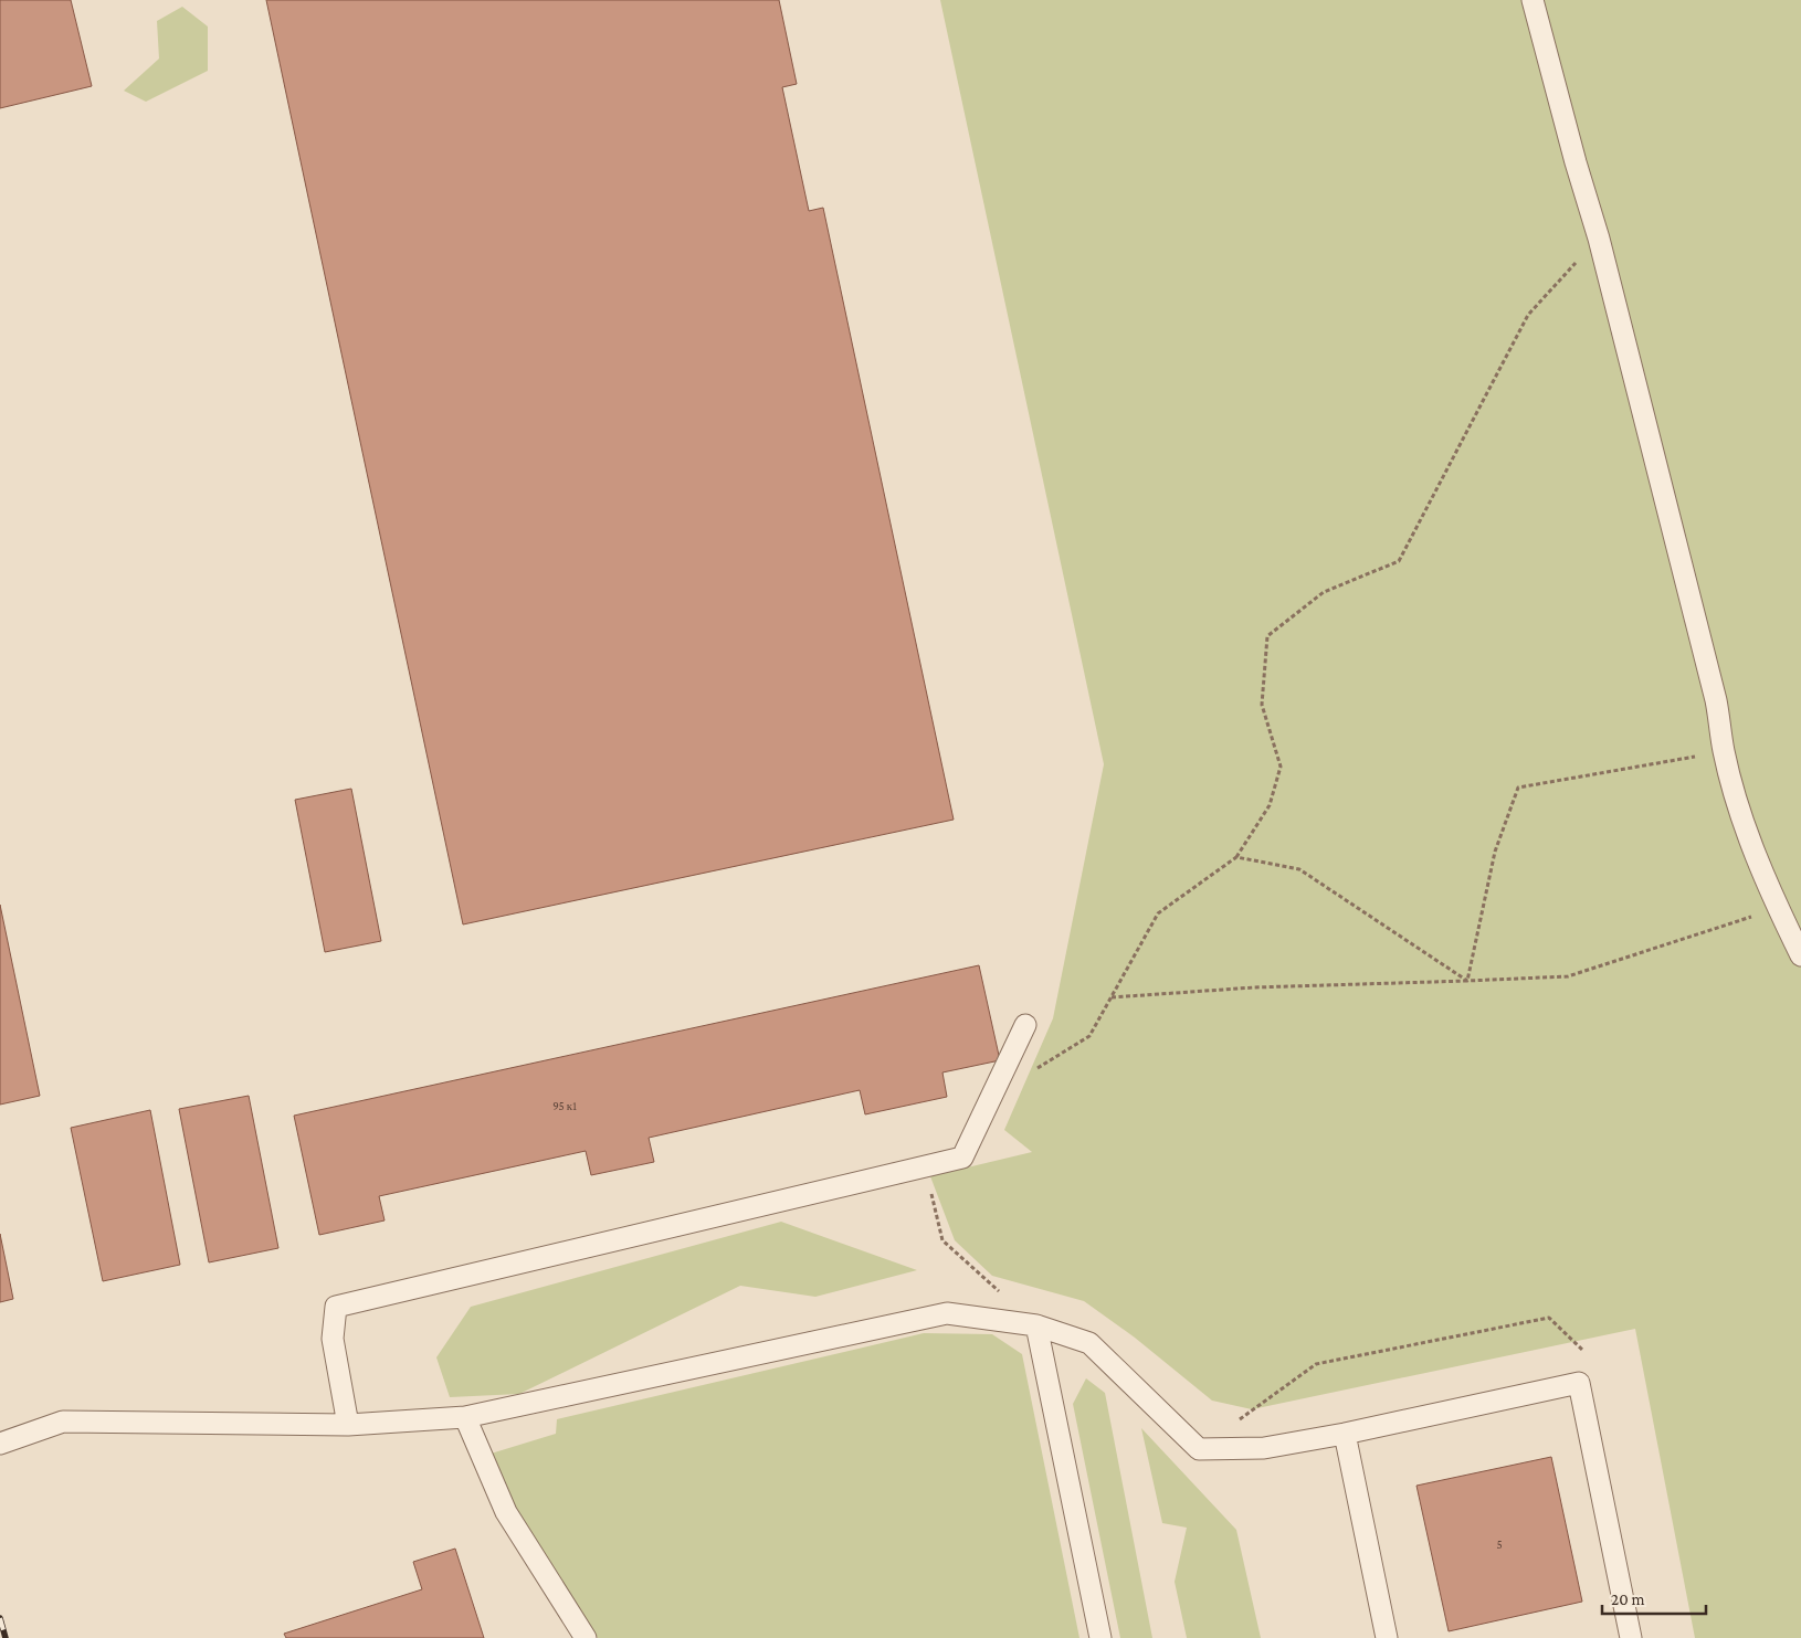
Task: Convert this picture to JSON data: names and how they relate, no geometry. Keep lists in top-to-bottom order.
{
  "house_numbers": ["95 к1", "5"],
  "scale_bar": "20 m"
}
